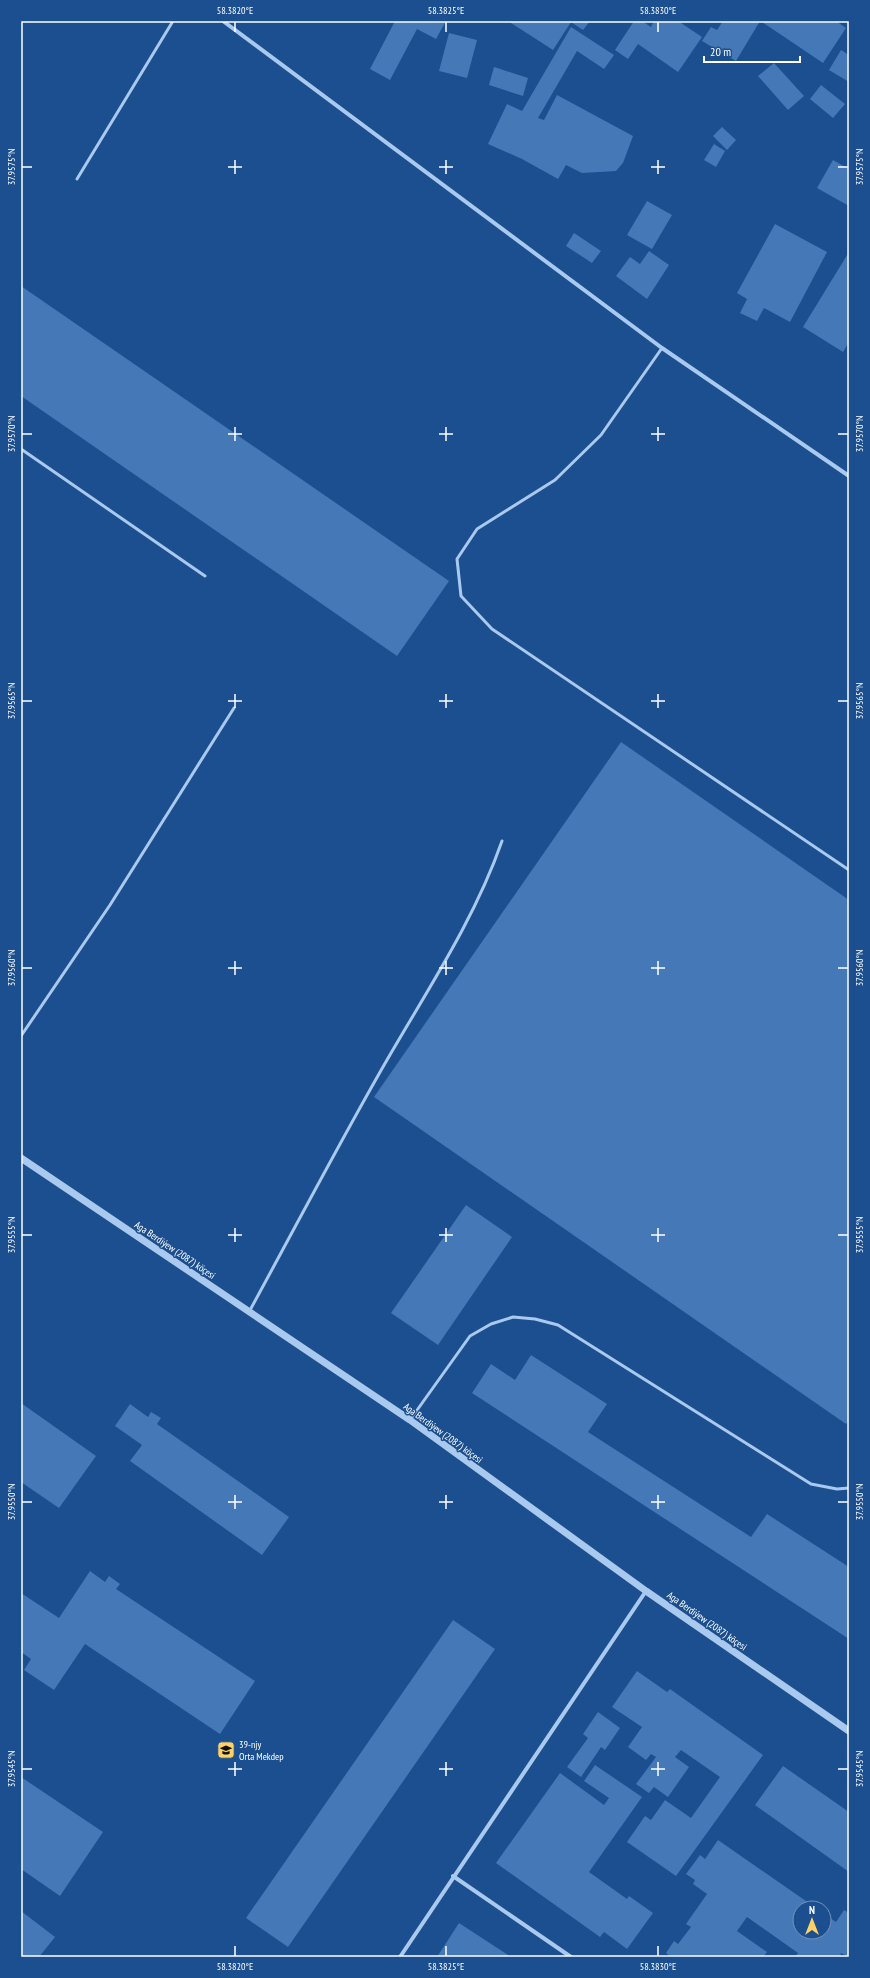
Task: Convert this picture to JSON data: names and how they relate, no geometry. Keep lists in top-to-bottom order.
{
  "streets": {
    "street": ["Aga Berdiýew (2087) köçesi"]
  },
  "places": {
    "school or university": ["39-njy Orta Mekdep"]
  },
  "scale_bar": "20 m",
  "north": "top",
  "coordinates": [
    "58.3820°E",
    "58.3825°E",
    "58.3830°E",
    "37.9575°N",
    "37.9570°N",
    "37.9565°N",
    "37.9560°N",
    "37.9555°N",
    "37.9550°N",
    "37.9545°N"
  ]
}
